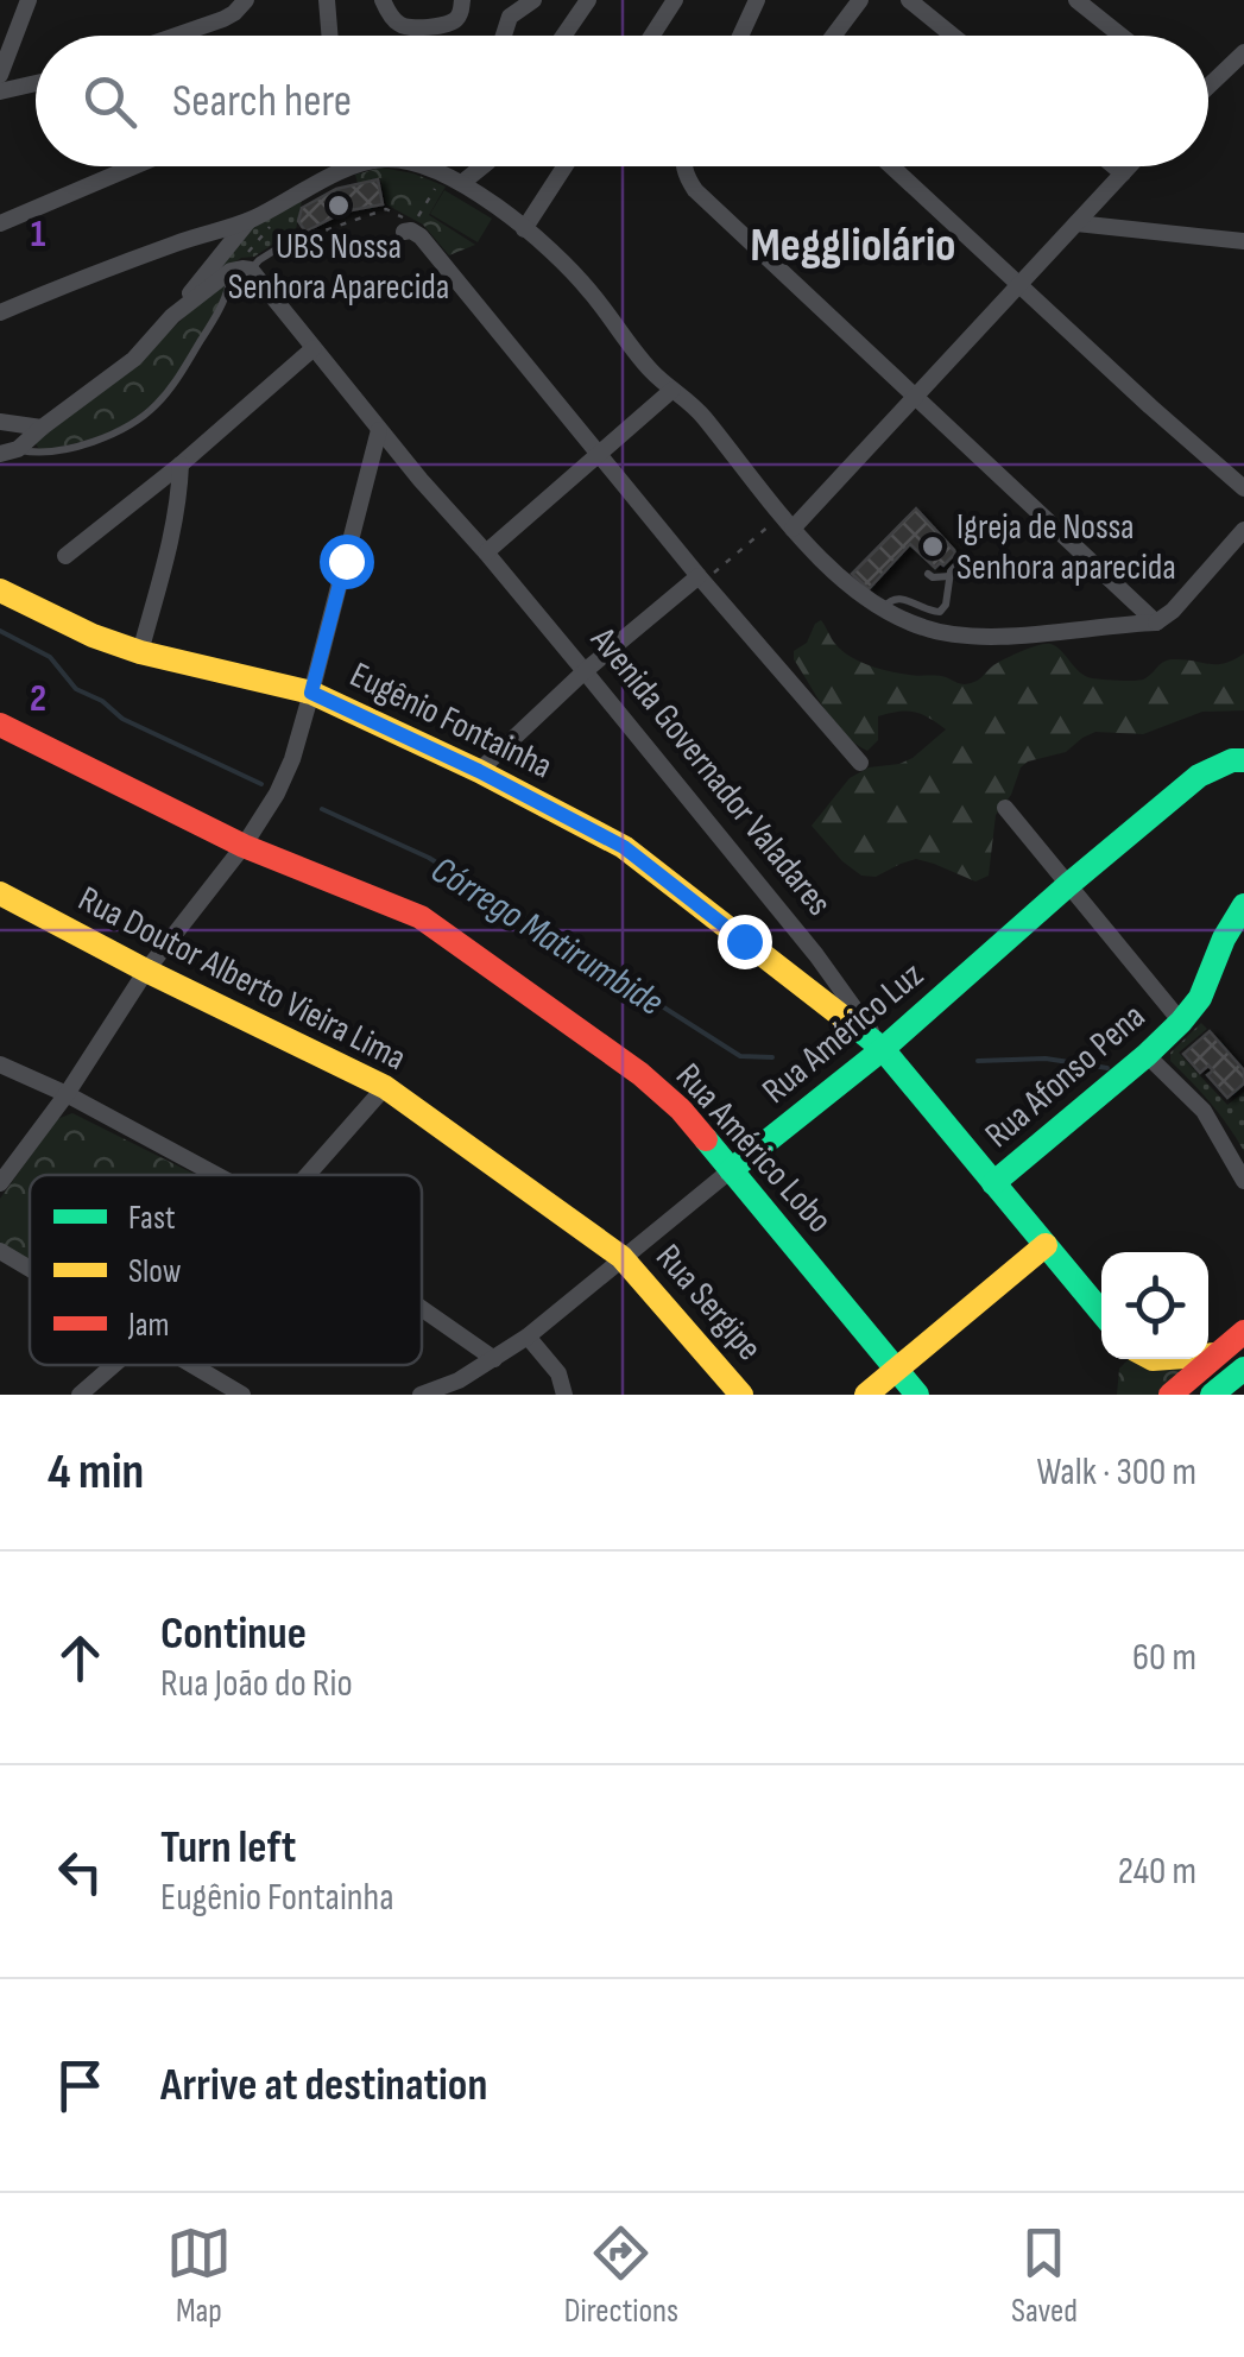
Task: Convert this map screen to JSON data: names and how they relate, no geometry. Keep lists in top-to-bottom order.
{
  "streets": {
    "main road": [
      "Eugênio Fontainha",
      "Avenida Governador Valadares",
      "Rua Doutor Alberto Vieira Lima",
      "Rua Américo Luz",
      "Rua Afonso Pena",
      "Rua Américo Lobo",
      "Rua Sergipe"
    ]
  },
  "crossings": [
    ["Eugênio Fontainha", "Avenida Governador Valadares"],
    ["Eugênio Fontainha", "Rua Américo Luz"],
    ["Avenida Governador Valadares", "Rua Américo Luz"],
    ["Avenida Governador Valadares", "Rua Afonso Pena"],
    ["Rua Doutor Alberto Vieira Lima", "Rua Américo Luz"],
    ["Rua Doutor Alberto Vieira Lima", "Rua Sergipe"],
    ["Rua Américo Luz", "Rua Américo Lobo"],
    ["Rua Américo Luz", "Rua Sergipe"]
  ],
  "districts": ["Meggliolário"],
  "water": ["Córrego Matirumbide"],
  "places": ["UBS Nossa Senhora Aparecida", "Igreja de Nossa Senhora aparecida"],
  "legend": ["Fast", "Slow", "Jam"],
  "page": {
    "search": "Search here",
    "heading": ["4 min", "Walk · 300 m"],
    "list": [
      ["Continue", "Rua João do Rio", "60 m"],
      ["Turn left", "Eugênio Fontainha", "240 m"],
      "Arrive at destination"
    ],
    "nav": ["Map", "Directions", "Saved"]
  },
  "grid": {
    "rows": ["1", "2"]
  }
}
